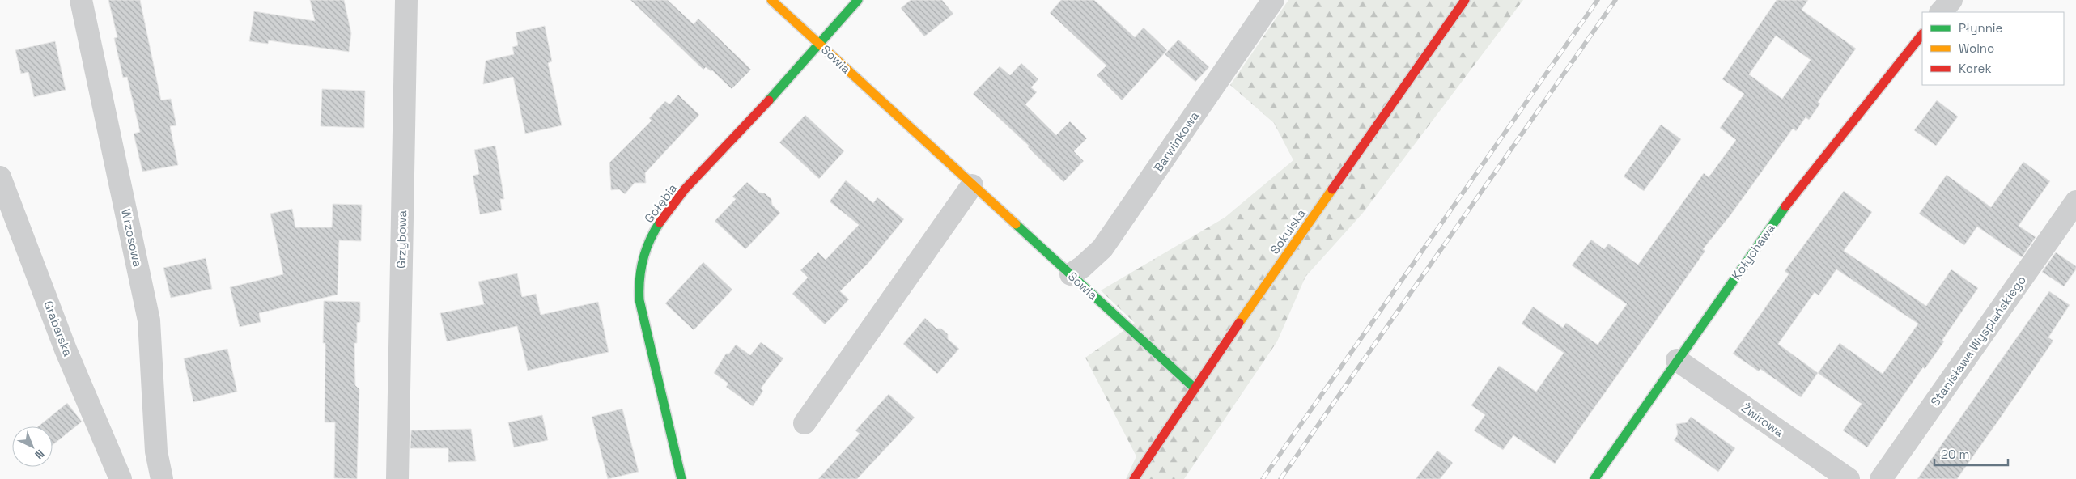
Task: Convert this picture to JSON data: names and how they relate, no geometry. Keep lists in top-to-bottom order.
{
  "streets": {
    "street": [
      "Sowia",
      "Barwinkowa",
      "Gołębia",
      "Sokulska",
      "Wrzosowa",
      "Grzybowa",
      "Kołychawa",
      "Grabarska",
      "Stanisława Wyspiańskiego",
      "Żwirowa"
    ]
  },
  "crossings": [
    ["Sowia", "Barwinkowa"],
    ["Sowia", "Gołębia"],
    ["Sowia", "Sokulska"],
    ["Kołychawa", "Żwirowa"]
  ],
  "legend": ["Płynnie", "Wolno", "Korek"],
  "scale_bar": "20 m",
  "north": "bottom right"
}
